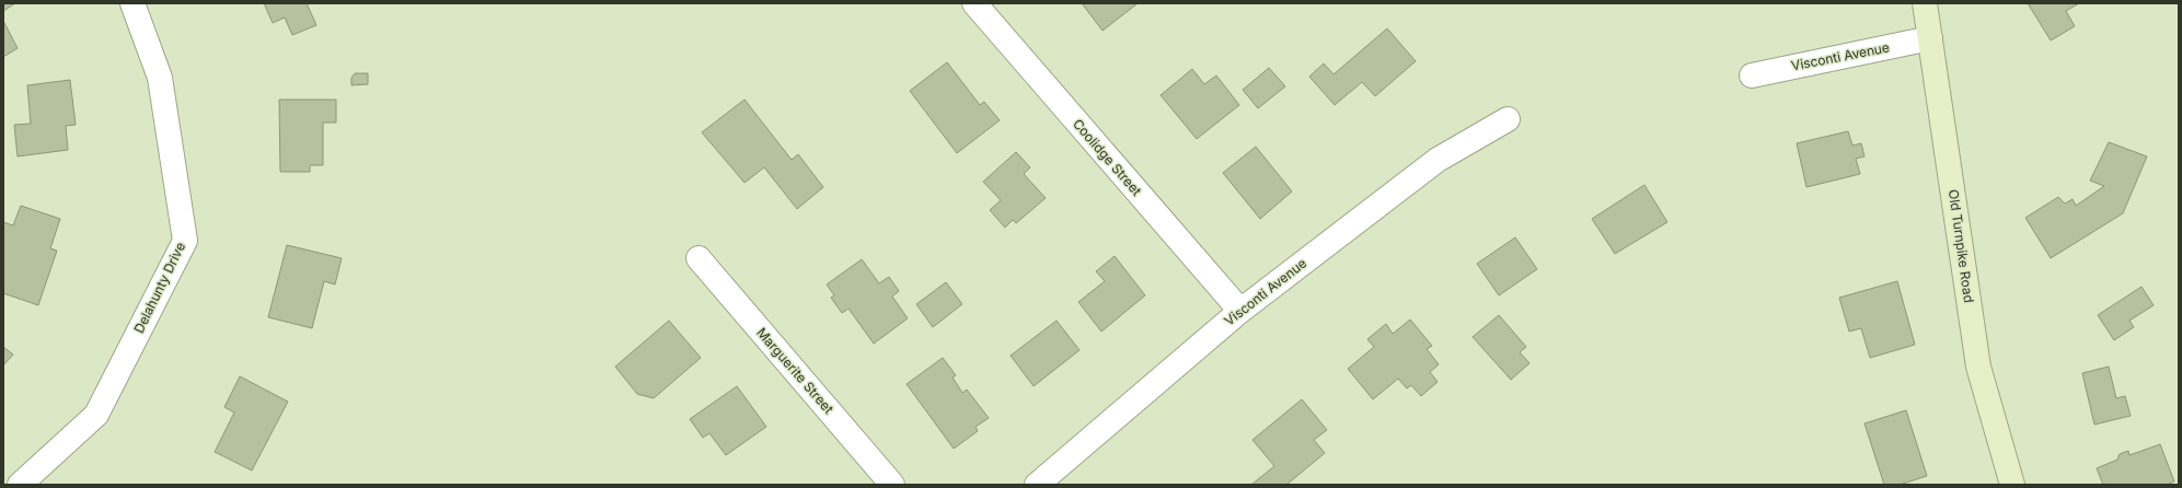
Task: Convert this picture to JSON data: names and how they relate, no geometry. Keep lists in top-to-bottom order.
{
  "streets": {
    "main road": ["Old Turnpike Road"],
    "street": [
      "Visconti Avenue",
      "Coolidge Street",
      "Delahunty Drive",
      "Marguerite Street"
    ]
  },
  "crossings": [
    ["Visconti Avenue", "Coolidge Street"],
    ["Visconti Avenue", "Old Turnpike Road"]
  ]
}
